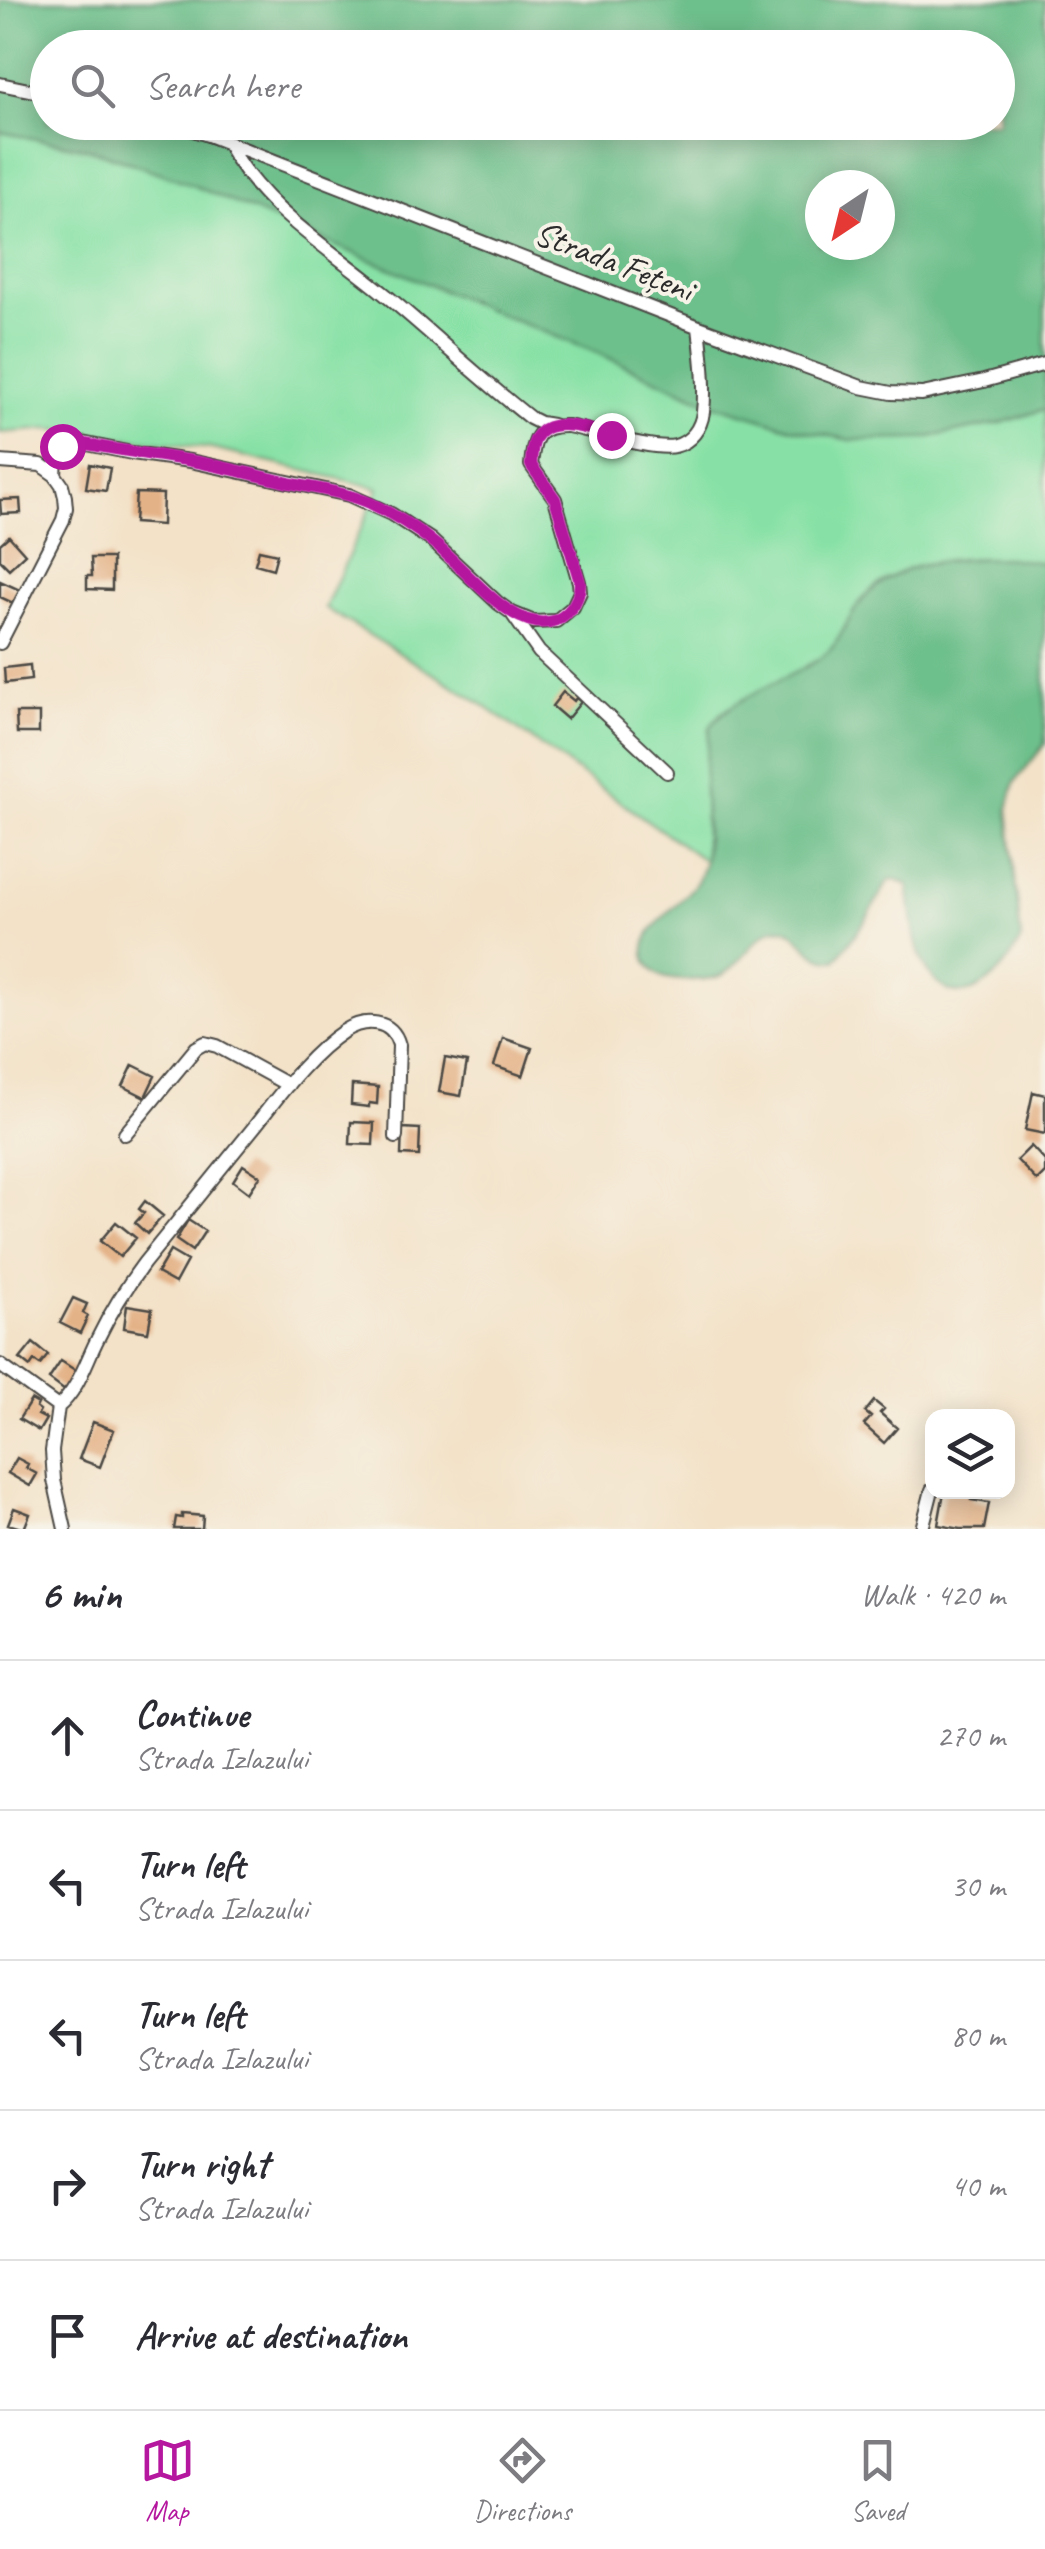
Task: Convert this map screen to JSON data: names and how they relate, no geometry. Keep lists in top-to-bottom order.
{
  "streets": {
    "street": ["Strada Fețeni"]
  },
  "north": "bottom left",
  "page": {
    "search": "Search here",
    "heading": ["6 min", "Walk · 420 m"],
    "list": [
      ["Continue", "Strada Izlazului", "270 m"],
      ["Turn left", "Strada Izlazului", "30 m"],
      ["Turn left", "Strada Izlazului", "80 m"],
      ["Turn right", "Strada Izlazului", "40 m"],
      "Arrive at destination"
    ],
    "nav": ["Map", "Directions", "Saved"]
  }
}
